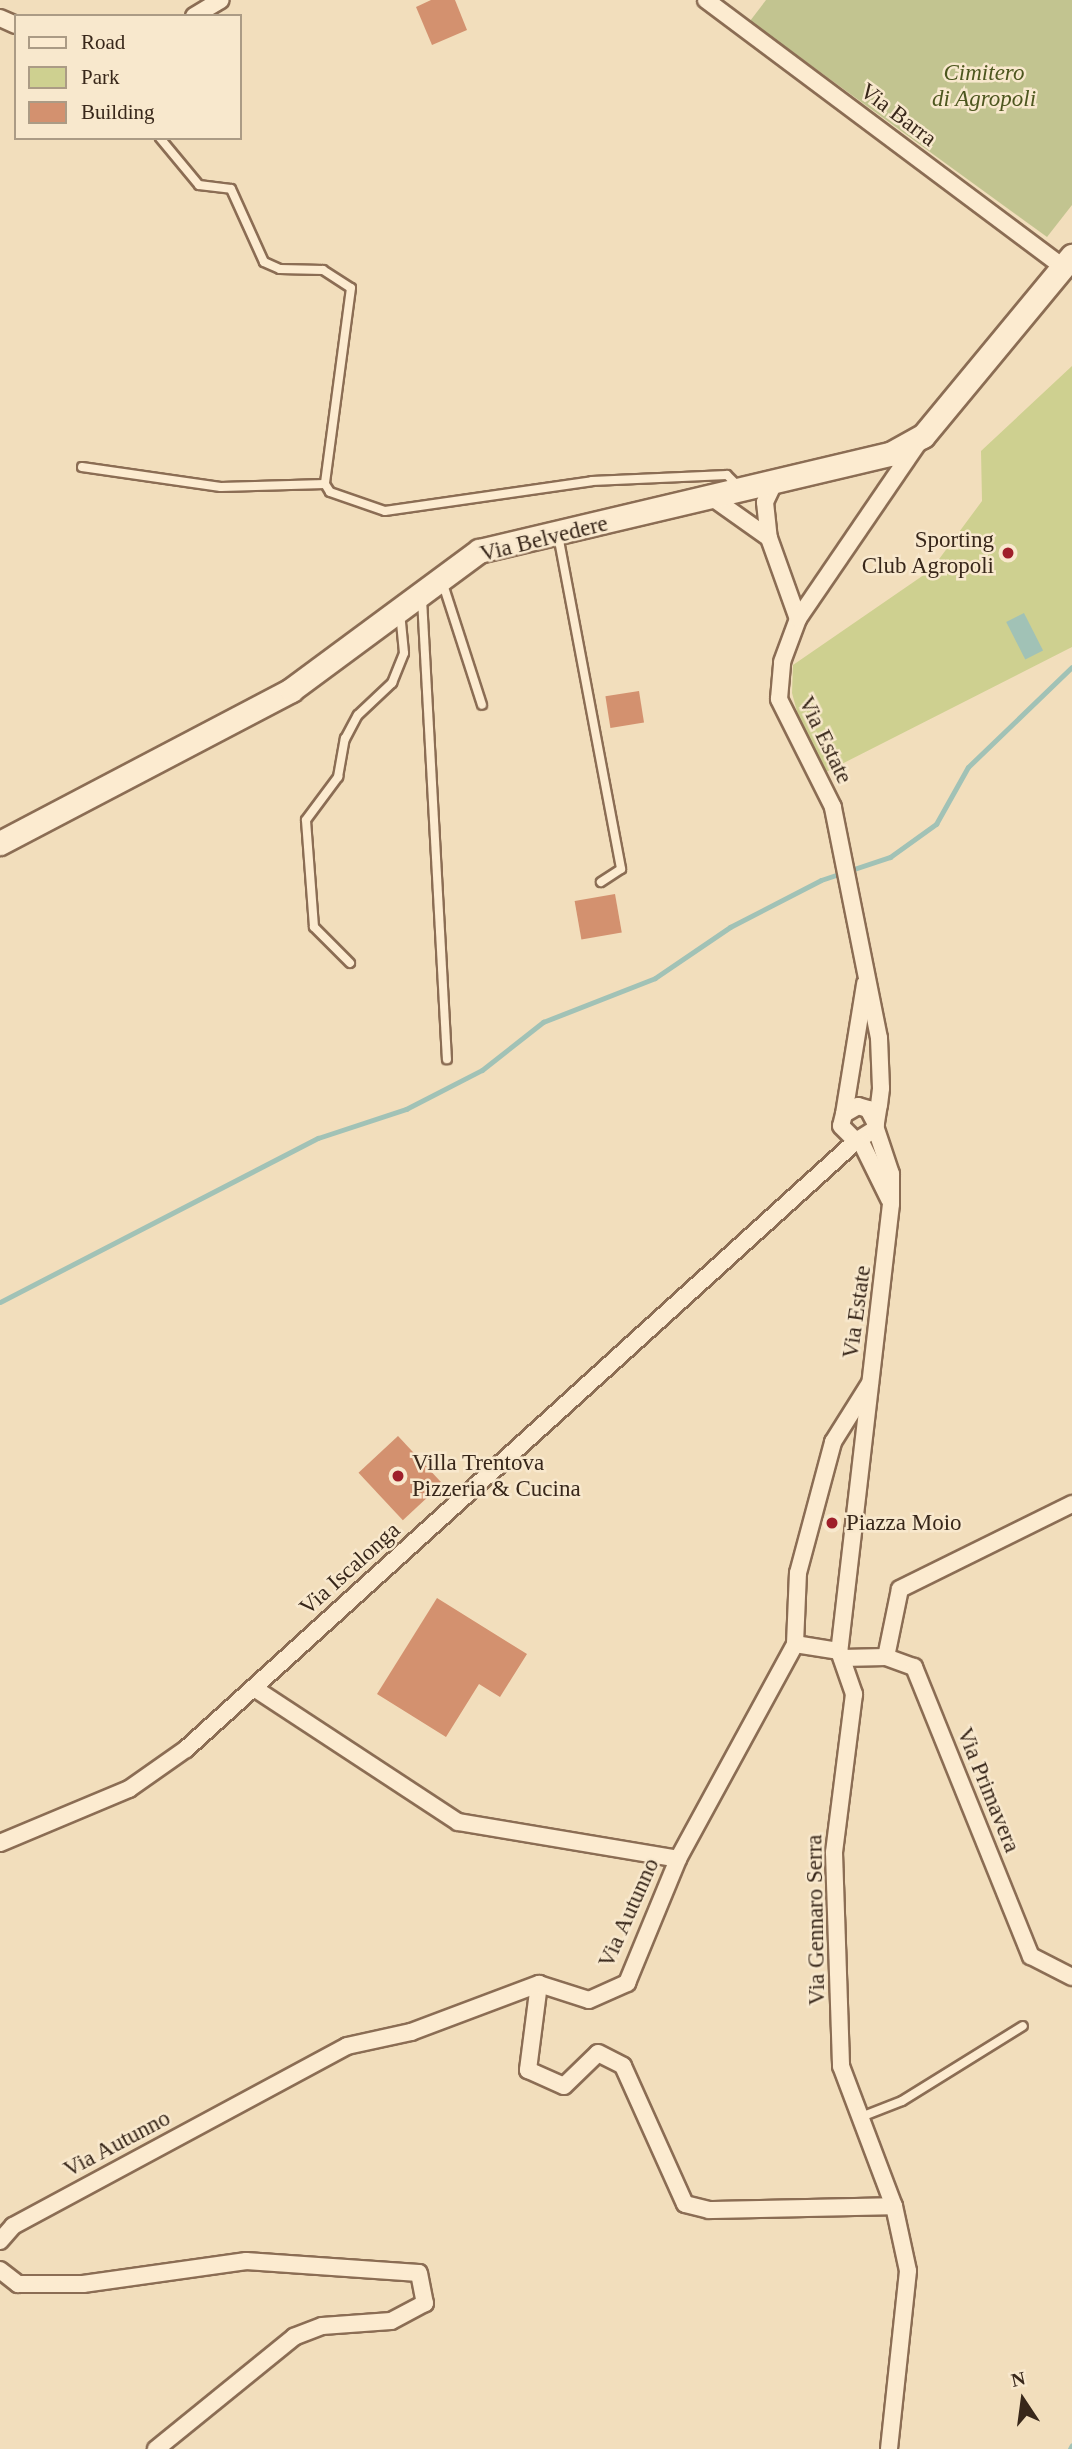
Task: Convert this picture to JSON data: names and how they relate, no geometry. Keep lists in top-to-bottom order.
{
  "streets": {
    "street": [
      "Via Barra",
      "Via Belvedere",
      "Via Estate",
      "Via Iscalonga",
      "Via Primavera",
      "Via Autunno",
      "Via Gennaro Serra"
    ]
  },
  "crossings": [
    ["Via Barra", "Via Belvedere"],
    ["Via Belvedere", "Via Estate"],
    ["Via Estate", "Via Iscalonga"],
    ["Via Estate", "Via Autunno"],
    ["Via Estate", "Via Gennaro Serra"],
    ["Via Primavera", "Via Gennaro Serra"],
    ["Via Autunno", "Via Gennaro Serra"]
  ],
  "parks": ["Cimitero di Agropoli"],
  "places": ["Sporting Club Agropoli", "Villa Trentova Pizzeria & Cucina", "Piazza Moio"],
  "legend": ["Road", "Park", "Building"],
  "north": "top"
}
